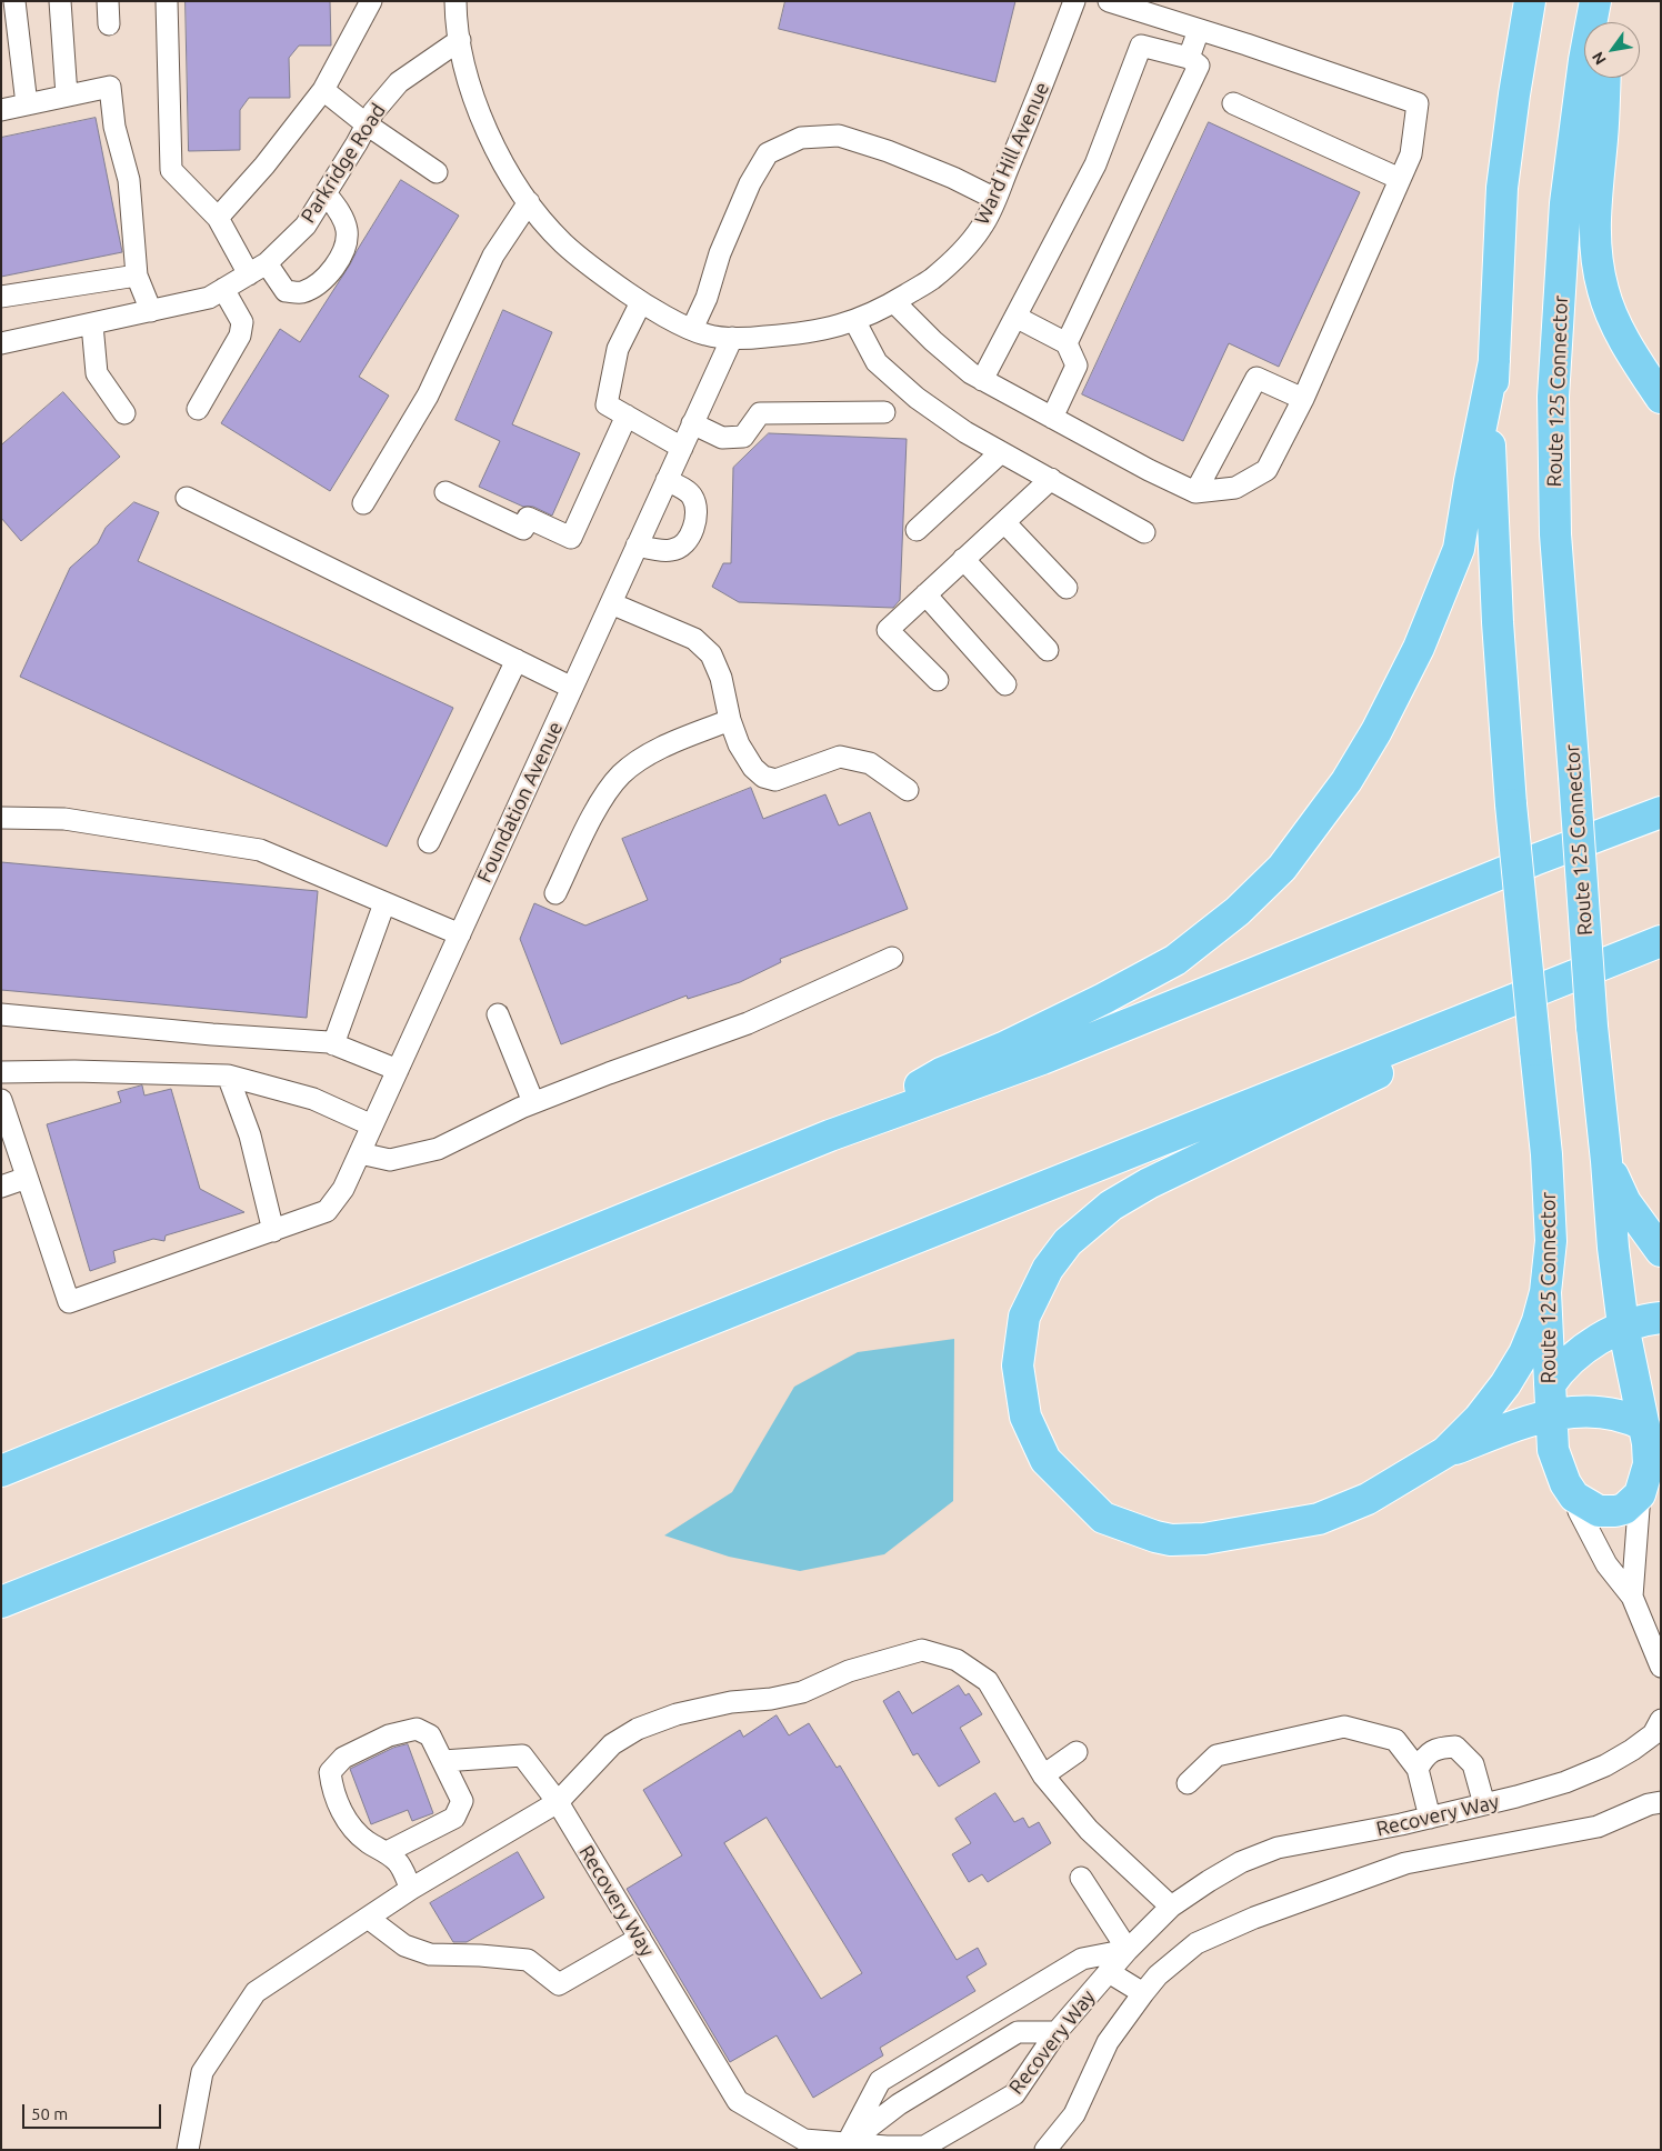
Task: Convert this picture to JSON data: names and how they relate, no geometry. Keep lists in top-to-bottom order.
{
  "streets": {
    "highway": ["Route 125 Connector"],
    "street": [
      "Ward Hill Avenue",
      "Parkridge Road",
      "Foundation Avenue",
      "Recovery Way"
    ]
  },
  "crossings": [
    ["Ward Hill Avenue", "Parkridge Road"],
    ["Ward Hill Avenue", "Foundation Avenue"]
  ],
  "scale_bar": "50 m",
  "north": "bottom left"
}
